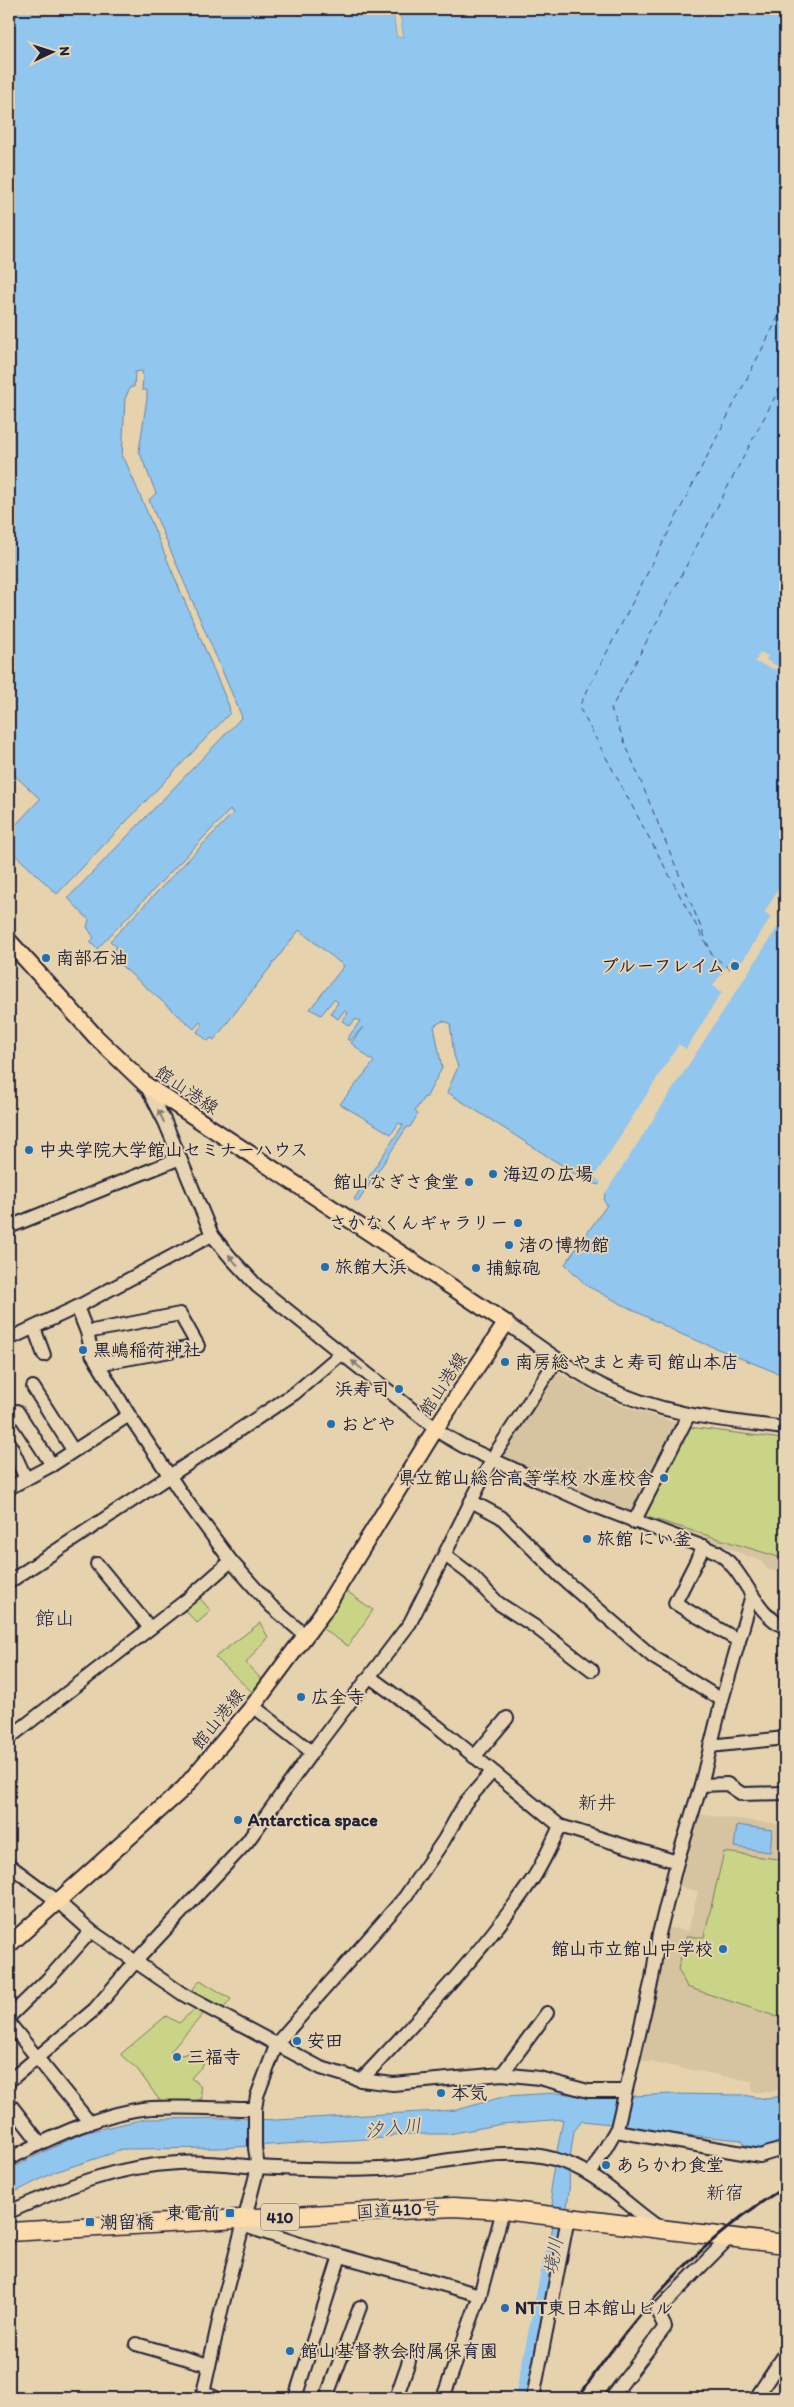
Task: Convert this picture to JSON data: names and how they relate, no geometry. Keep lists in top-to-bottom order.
{
  "streets": {
    "highway": ["国道410号", "410"],
    "main road": ["館山港線"]
  },
  "districts": ["館山", "新井", "新宿"],
  "water": ["汐入川", "境川"],
  "places": {
    "other": [
      "南部石油",
      "ブルーフレイム",
      "中央学院大学館山セミナーハウス",
      "海辺の広場",
      "館山なぎさ食堂",
      "さかなくんギャラリー",
      "渚の博物館",
      "旅館大浜",
      "捕鯨砲",
      "黒嶋稲荷神社",
      "南房総 やまと寿司 館山本店",
      "浜寿司",
      "おどや",
      "県立館山総合高等学校 水産校舎",
      "旅館 にい釜",
      "広全寺",
      "Antarctica space",
      "館山市立館山中学校",
      "安田",
      "三福寺",
      "本気",
      "あらかわ食堂",
      "NTT東日本館山ビル",
      "館山基督教会附属保育園"
    ],
    "transit": ["東電前", "潮留橋"]
  },
  "north": "right"
}
